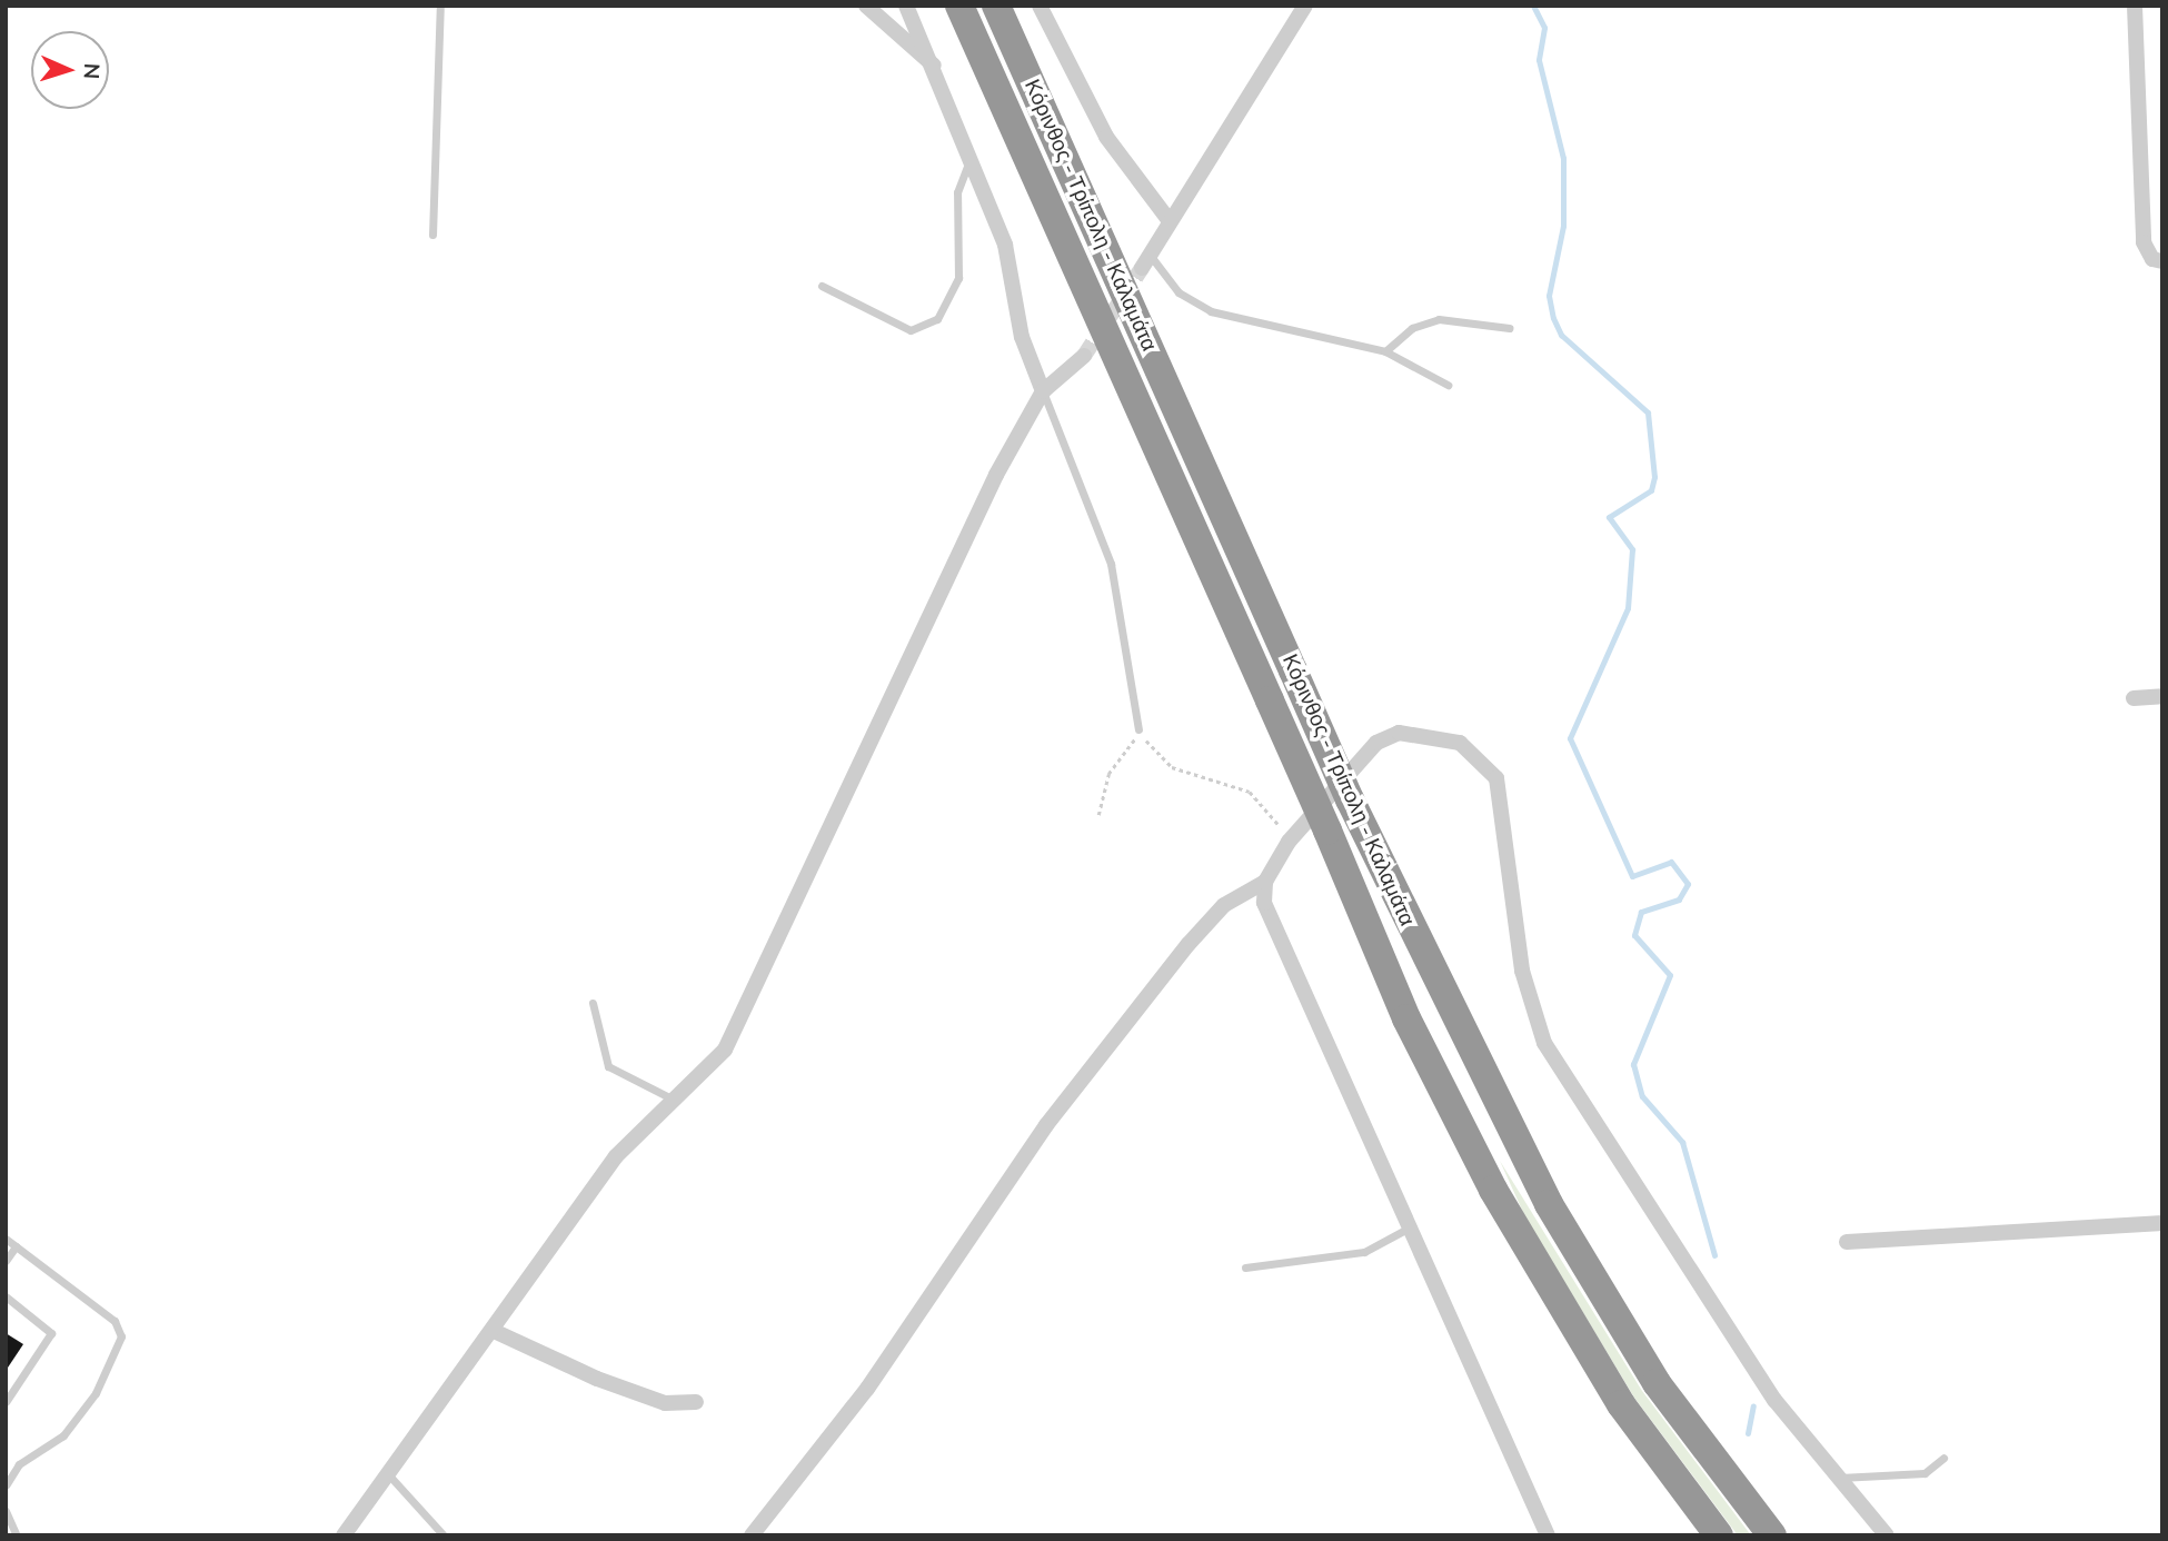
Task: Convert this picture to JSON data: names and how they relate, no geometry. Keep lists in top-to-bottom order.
{
  "streets": {
    "highway": ["Κόρινθος - Τρίπολη - Καλαμάτα"]
  },
  "north": "right"
}
